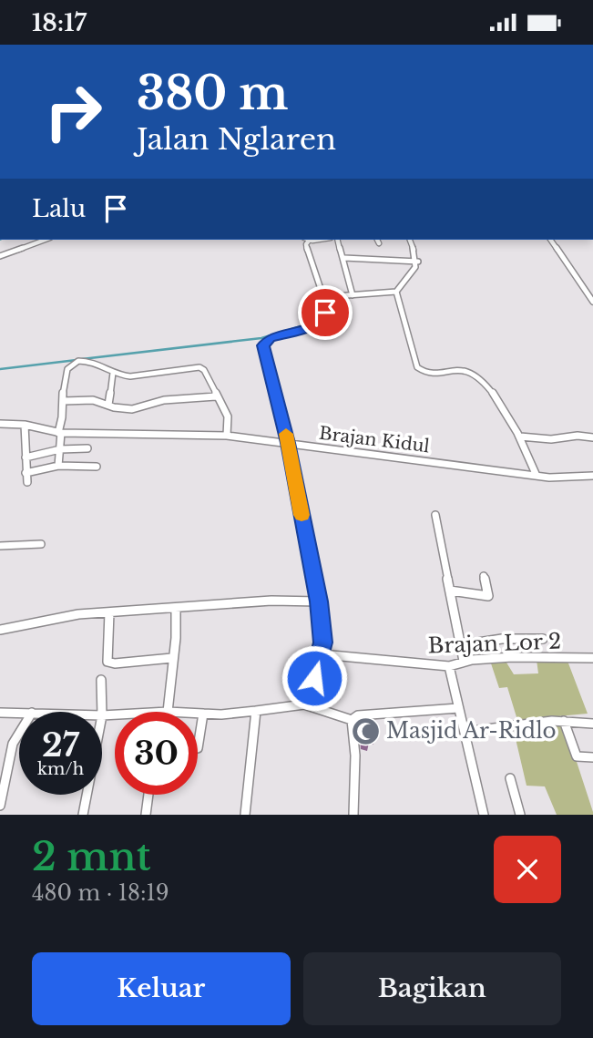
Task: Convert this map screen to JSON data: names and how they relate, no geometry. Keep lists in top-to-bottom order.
{
  "streets": {
    "street": ["Brajan Kidul", "Brajan Lor 2"]
  },
  "places": {
    "mosque": ["Masjid Ar-Ridlo"]
  },
  "page": {
    "status": "18:17",
    "turn": ["380 m", "Jalan Nglaren"],
    "then": "Lalu",
    "speed": "27 km/h",
    "limit": "30",
    "heading": ["2 mnt", "480 m · 18:19"],
    "buttons": ["Keluar", "Bagikan"]
  }
}
